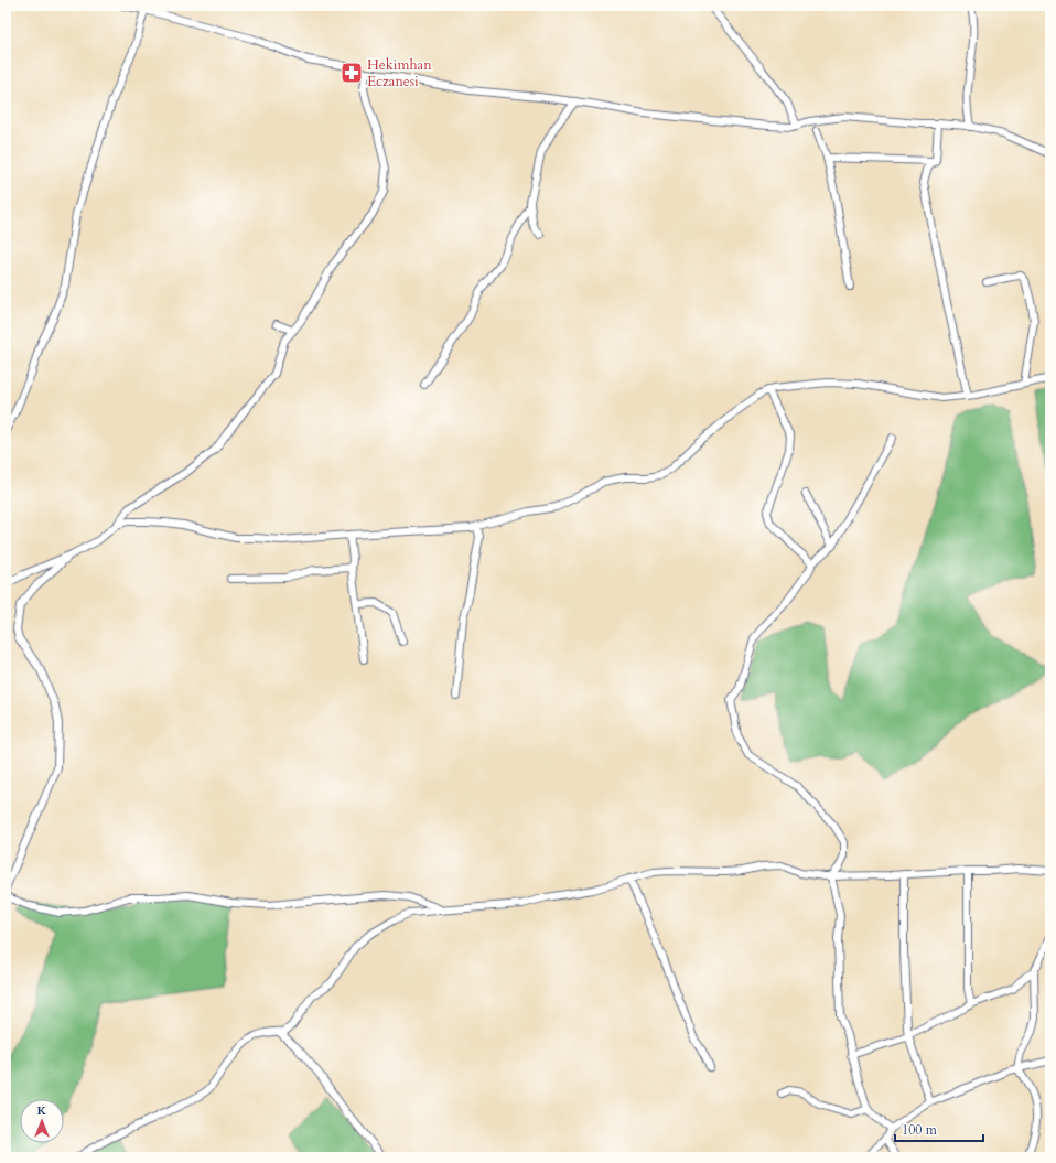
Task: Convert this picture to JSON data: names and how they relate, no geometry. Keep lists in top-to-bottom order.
{
  "places": {
    "pharmacy": ["Hekimhan Eczanesi"]
  },
  "scale_bar": "100 m",
  "north": "top"
}
